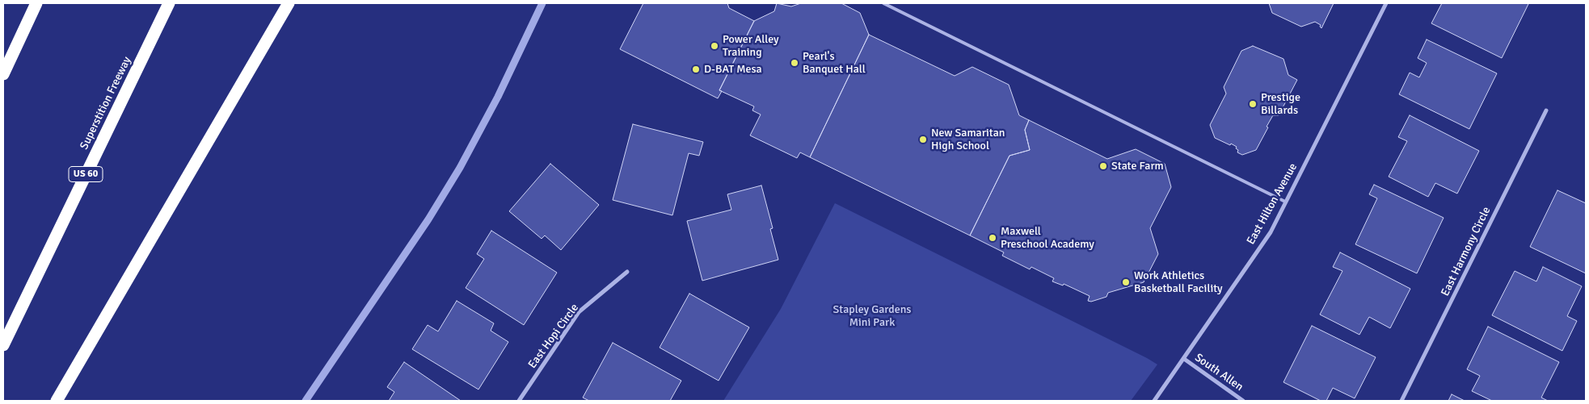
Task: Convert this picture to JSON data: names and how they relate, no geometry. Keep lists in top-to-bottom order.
{
  "streets": {
    "highway": ["Superstition Freeway", "US 60"],
    "street": [
      "East Hilton Avenue",
      "East Harmony Circle",
      "East Hopi Circle",
      "South Allen"
    ]
  },
  "crossings": [
    ["East Hilton Avenue", "South Allen"]
  ],
  "parks": ["Stapley Gardens Mini Park"],
  "places": [
    "Power Alley Training",
    "Pearl's Banquet Hall",
    "D-BAT Mesa",
    "Prestige Billards",
    "New Samaritan High School",
    "State Farm",
    "Maxwell Preschool Academy",
    "Work Athletics Basketball Facility"
  ]
}
